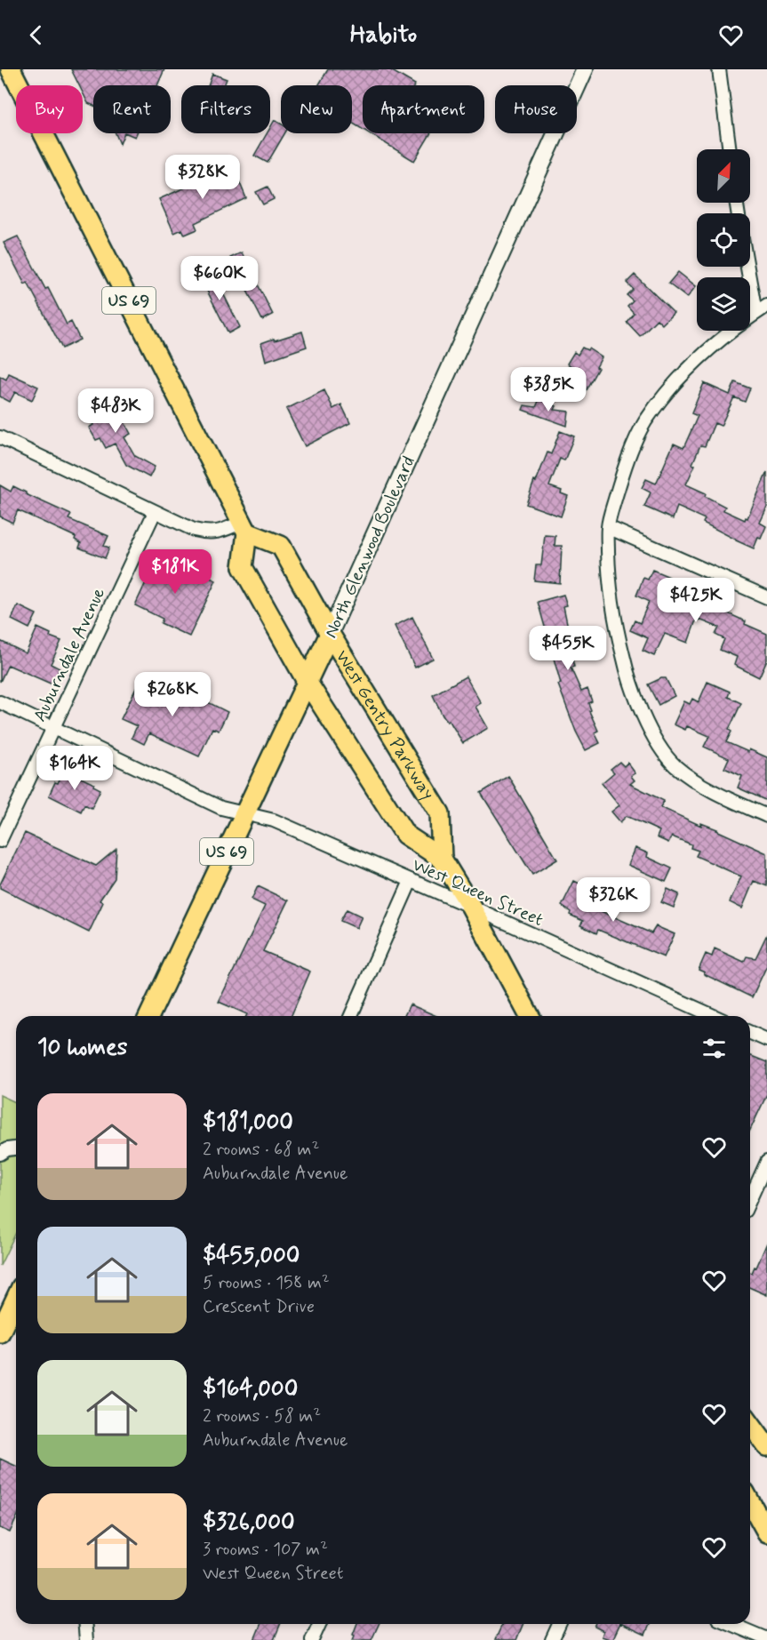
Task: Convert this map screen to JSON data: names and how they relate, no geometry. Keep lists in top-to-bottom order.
{
  "streets": {
    "main road": ["US 69", "North Glenwood Boulevard", "West Gentry Parkway"],
    "street": ["Auburndale Avenue", "West Queen Street"]
  },
  "crossings": [
    ["US 69", "West Gentry Parkway"],
    ["North Glenwood Boulevard", "West Gentry Parkway"],
    ["North Glenwood Boulevard", "West Queen Street"],
    ["Auburndale Avenue", "West Queen Street"],
    ["West Gentry Parkway", "West Queen Street"]
  ],
  "north": "top right",
  "page": {
    "header": "Habito",
    "chip": [
      "Buy",
      "Rent",
      "Filters",
      "New",
      "Apartment",
      "House"
    ],
    "price": [
      "$328K",
      "$660K",
      "$385K",
      "$483K",
      "$181K",
      "$425K",
      "$455K",
      "$268K",
      "$164K",
      "$326K"
    ],
    "heading": "10 homes",
    "list": [
      {
        "name": "$181,000",
        "note": "2 rooms · 68 m² · Auburndale Avenue"
      },
      {
        "name": "$455,000",
        "note": "5 rooms · 158 m² · Crescent Drive"
      },
      {
        "name": "$164,000",
        "note": "2 rooms · 58 m² · Auburndale Avenue"
      },
      {
        "name": "$326,000",
        "note": "3 rooms · 107 m² · West Queen Street"
      }
    ]
  }
}
